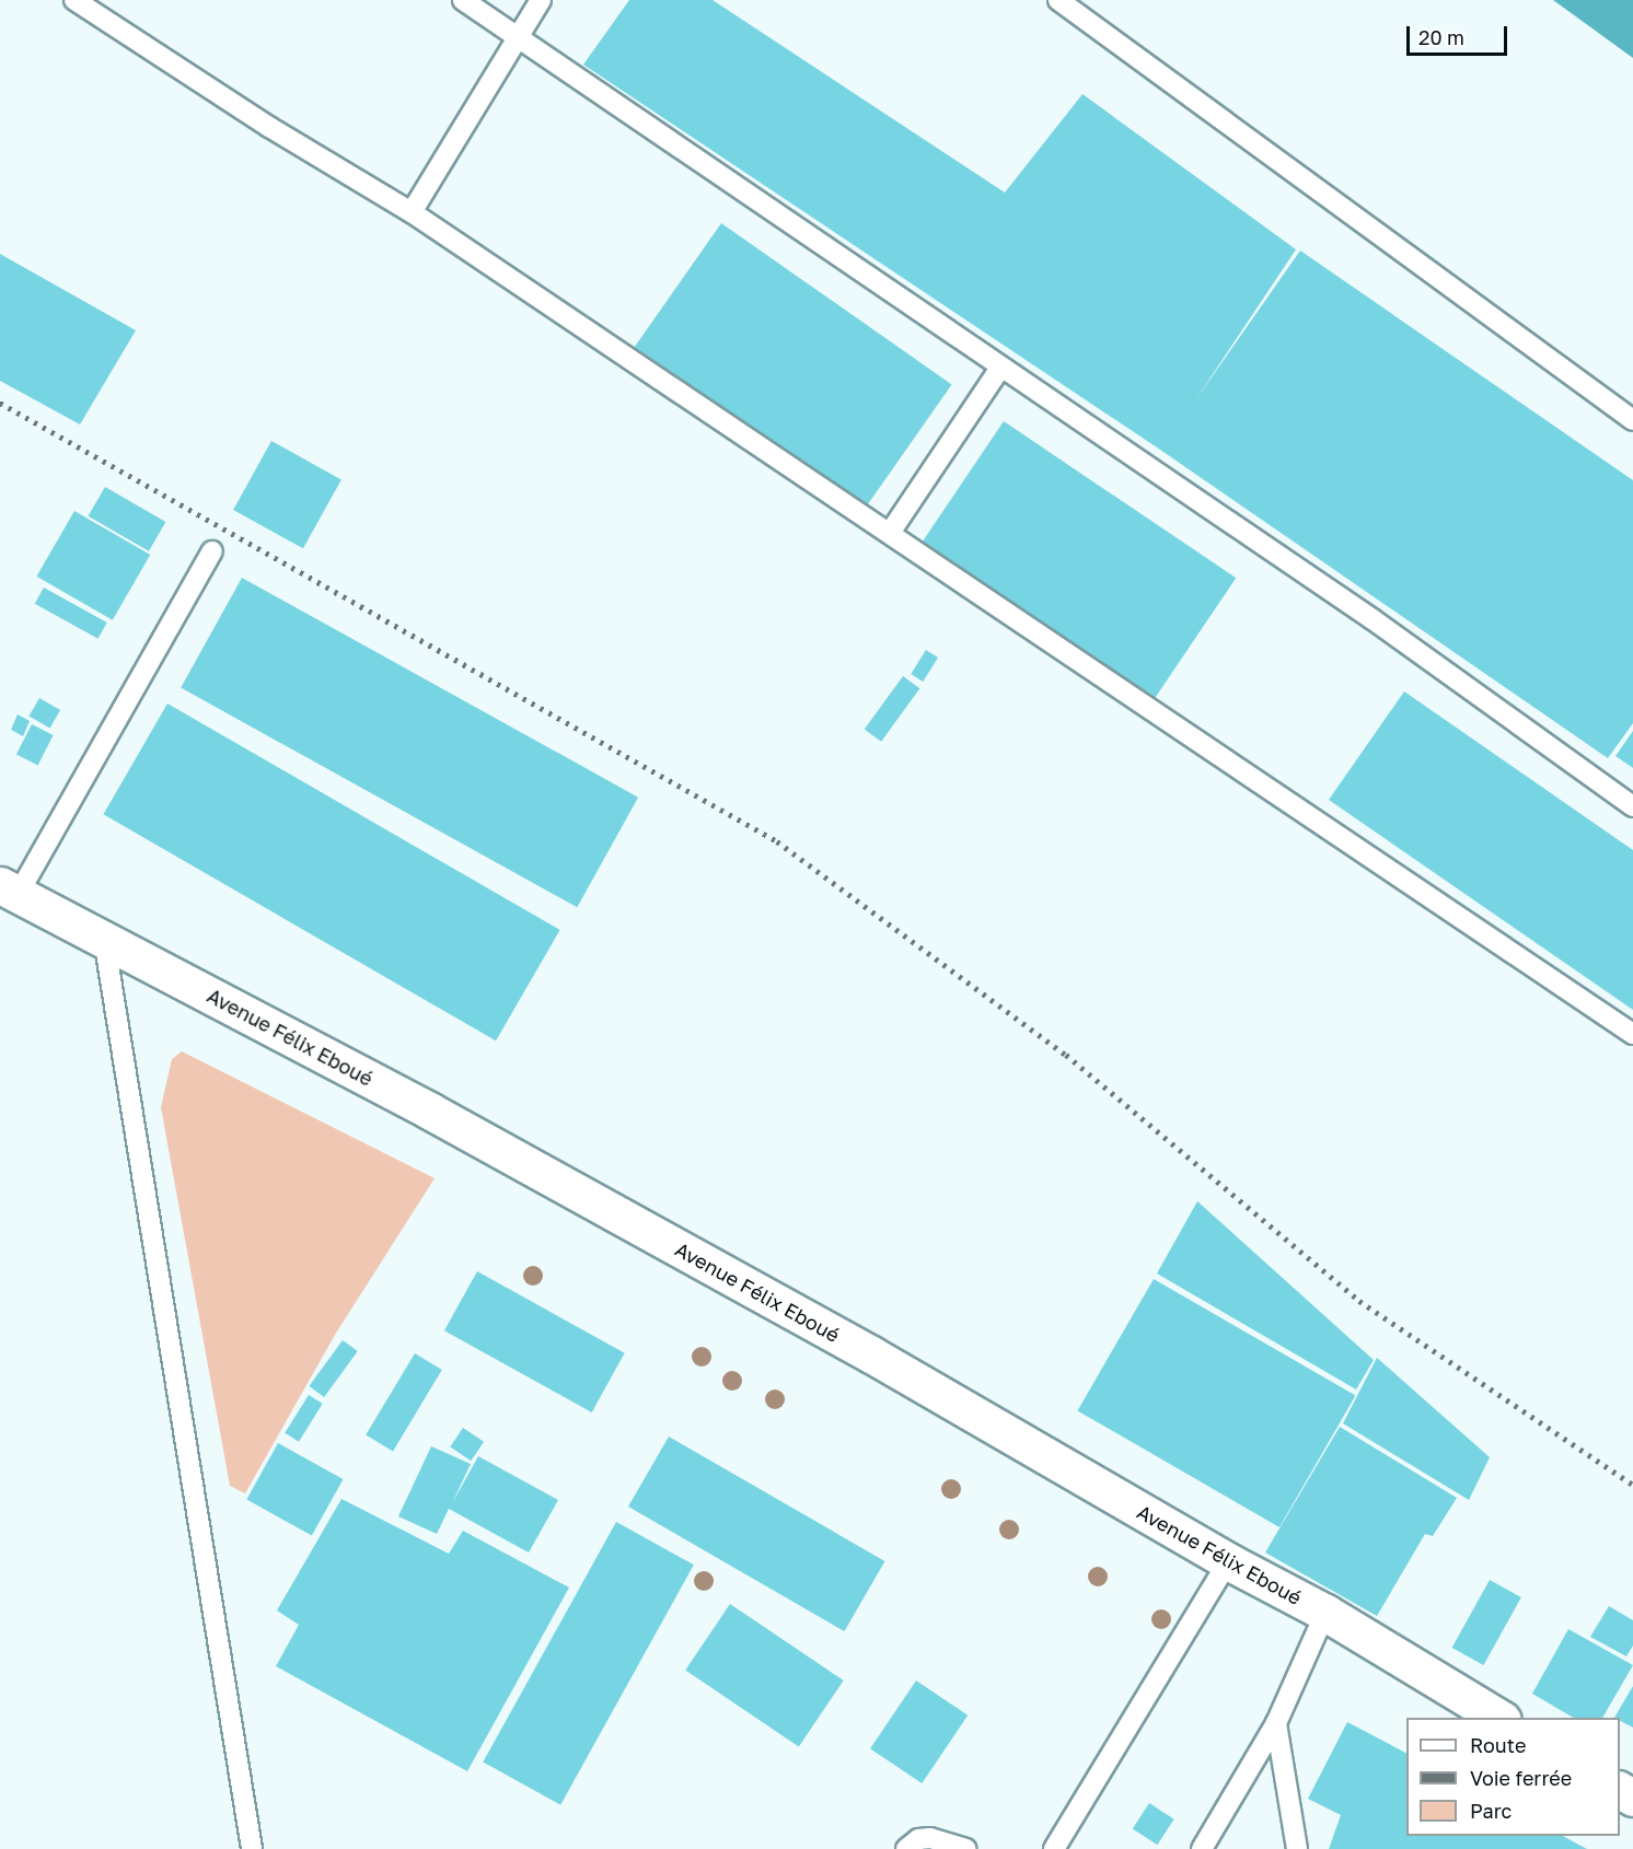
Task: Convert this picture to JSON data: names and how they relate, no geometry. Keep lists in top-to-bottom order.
{
  "streets": {
    "street": ["Avenue Félix Eboué"]
  },
  "legend": ["Route", "Voie ferrée", "Parc"],
  "scale_bar": "20 m"
}
